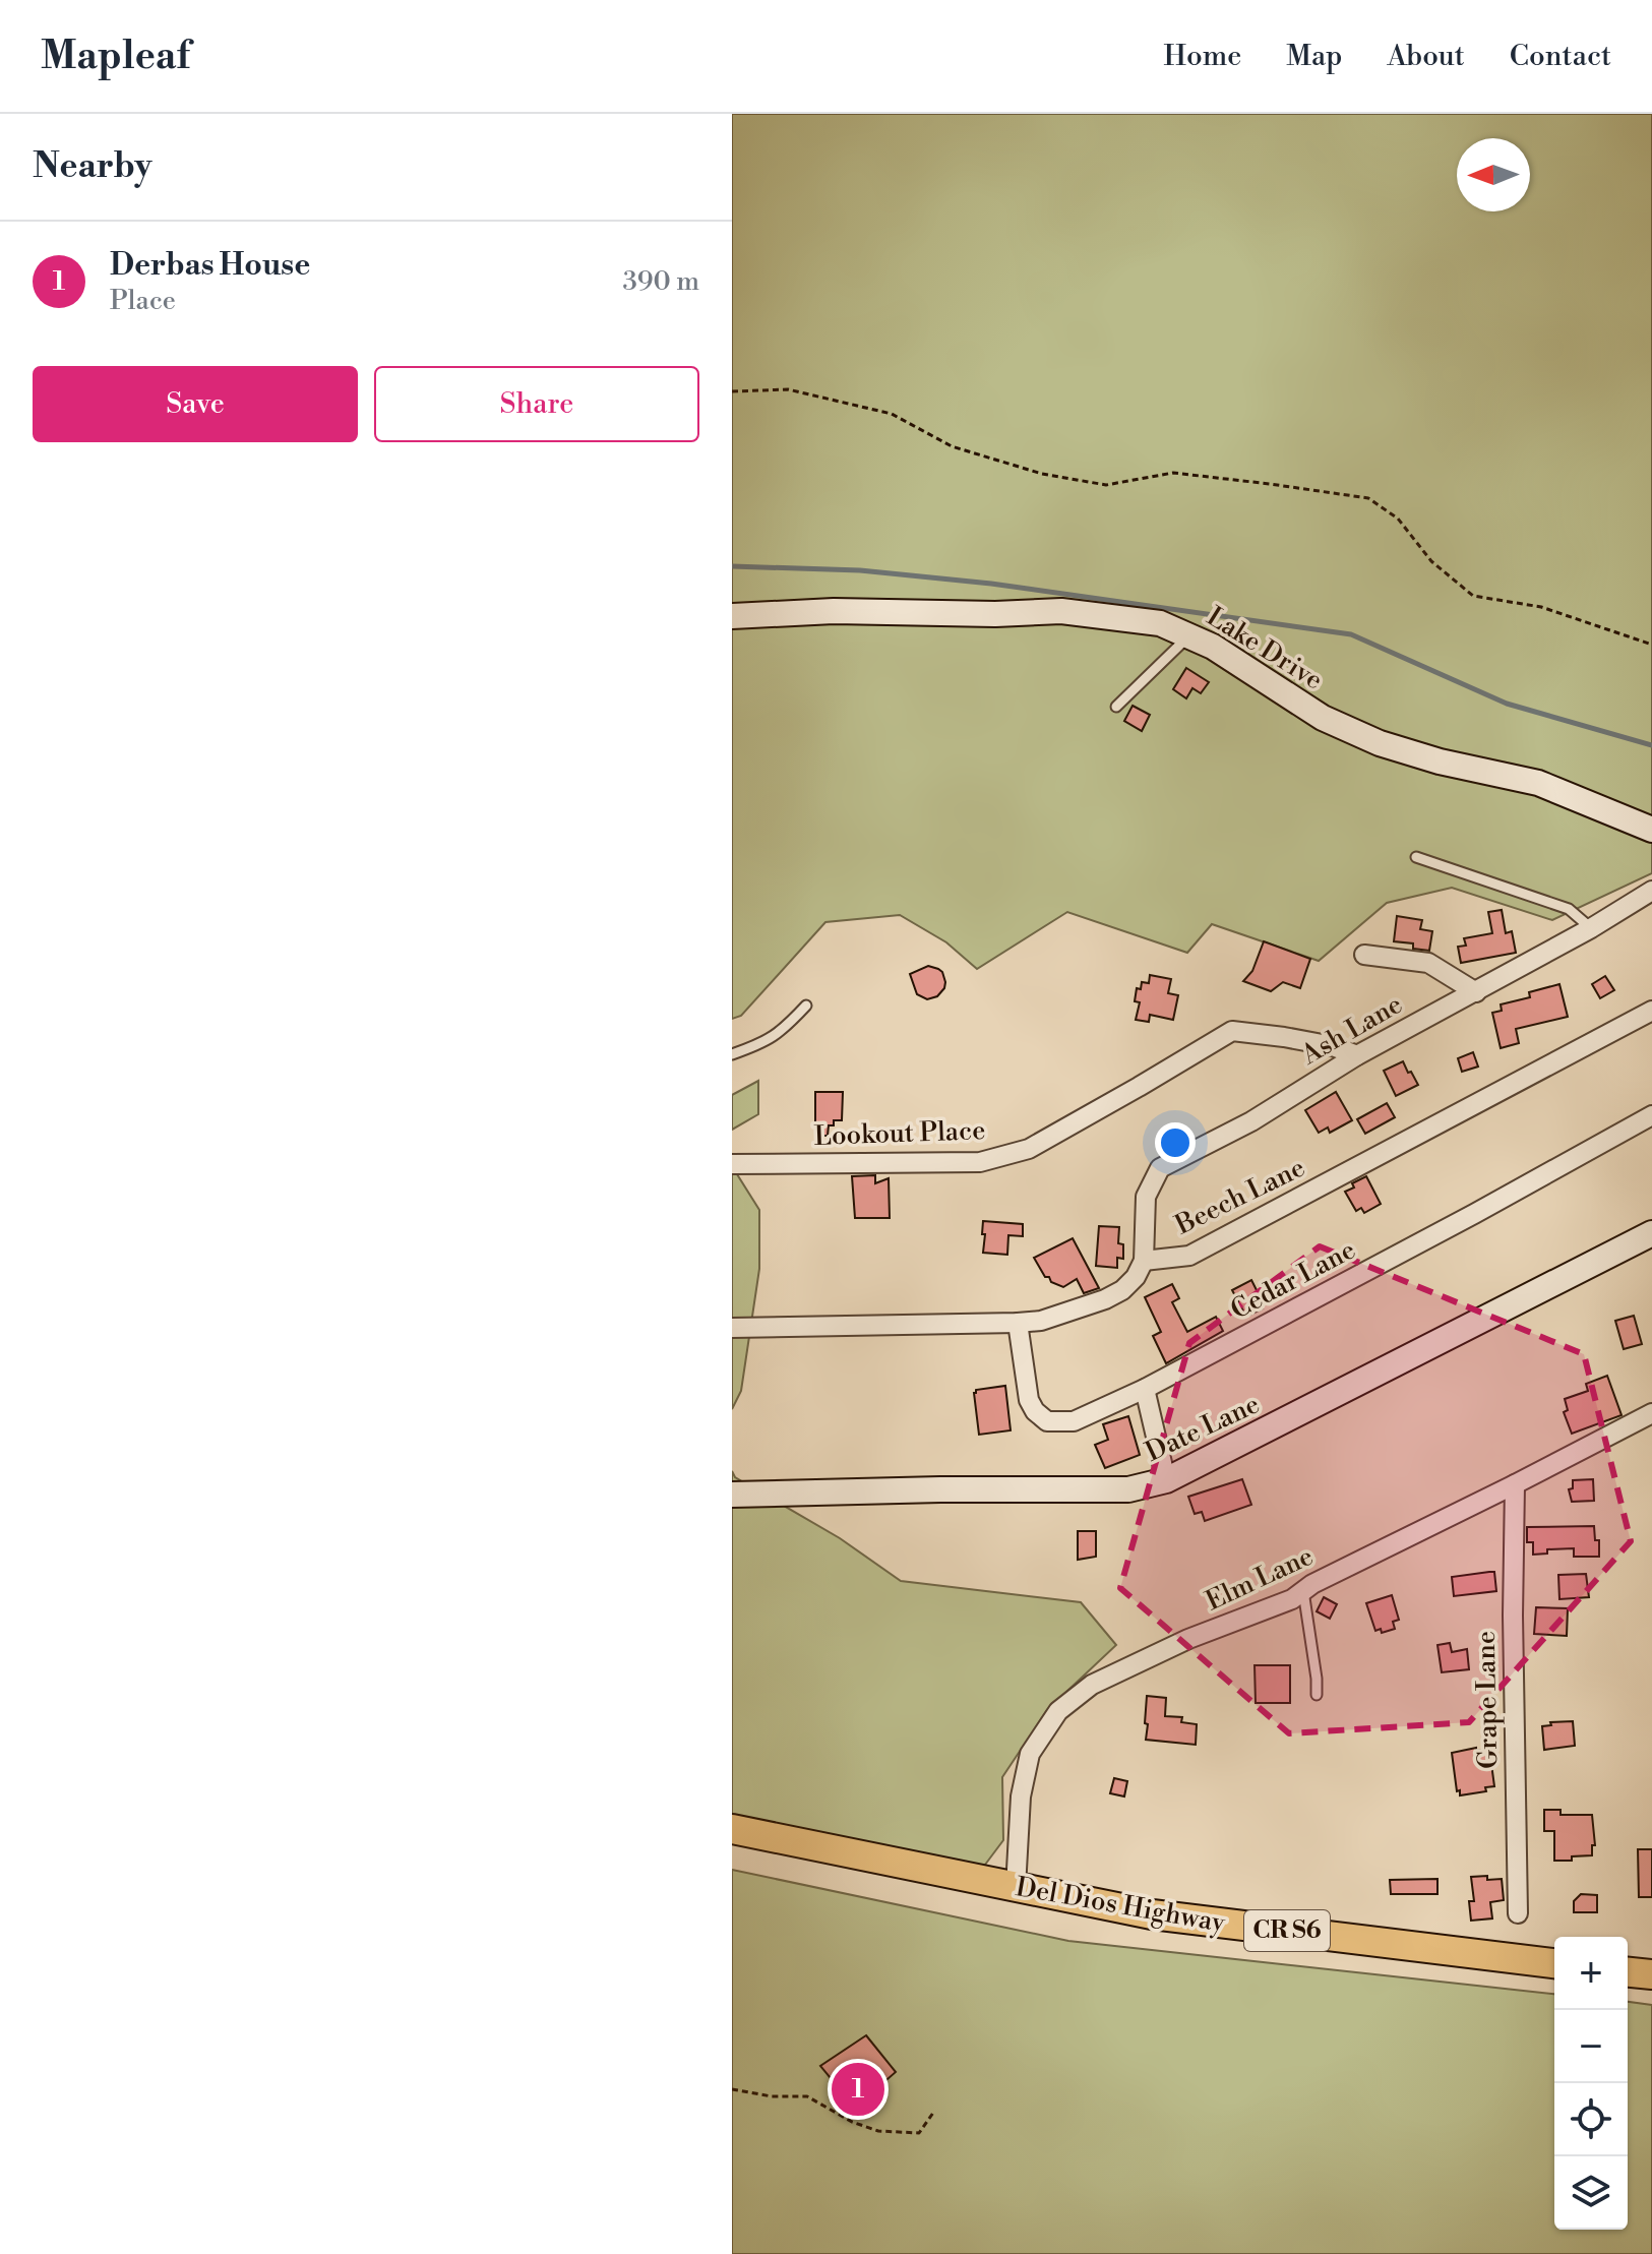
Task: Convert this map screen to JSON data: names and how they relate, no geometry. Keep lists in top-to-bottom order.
{
  "streets": {
    "main road": ["Del Dios Highway", "CR S6"],
    "street": [
      "Lake Drive",
      "Ash Lane",
      "Lookout Place",
      "Beech Lane",
      "Cedar Lane",
      "Date Lane",
      "Elm Lane",
      "Grape Lane"
    ]
  },
  "crossings": [
    ["Ash Lane", "Lookout Place"],
    ["Ash Lane", "Beech Lane"],
    ["Elm Lane", "Grape Lane"],
    ["Elm Lane", "Del Dios Highway"]
  ],
  "north": "left",
  "page": {
    "header": "Mapleaf",
    "nav": [
      "Home",
      "Map",
      "About",
      "Contact"
    ],
    "heading": "Nearby",
    "list": [
      {
        "mark": "1",
        "name": "Derbas House",
        "note": "Place",
        "value": "390 m"
      }
    ],
    "buttons": ["Save", "Share"],
    "map_buttons": ["+", "−"],
    "pins": "1"
  }
}
